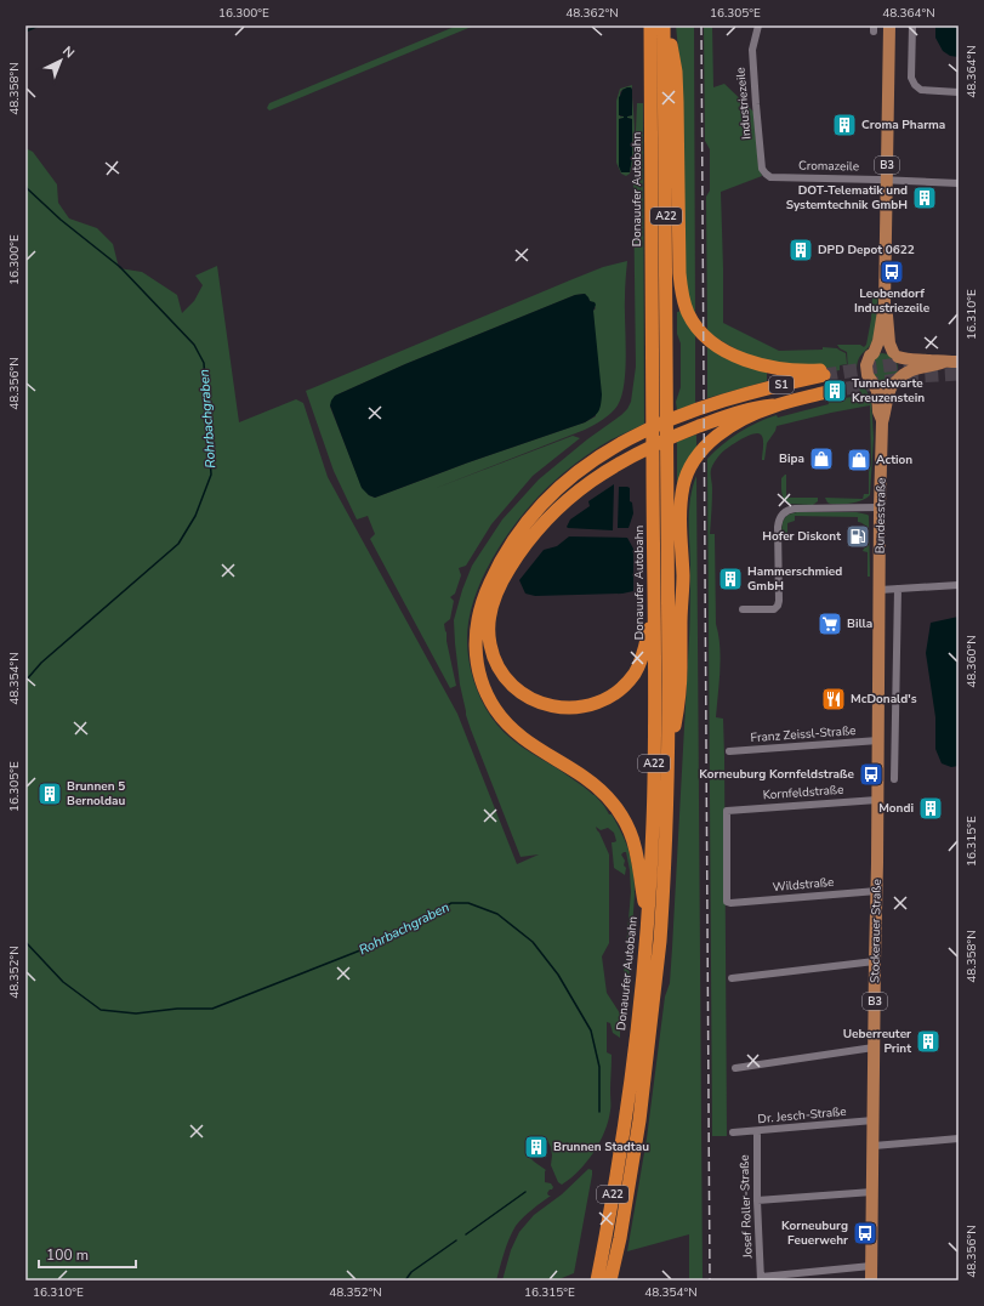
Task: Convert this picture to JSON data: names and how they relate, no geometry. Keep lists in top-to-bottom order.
{
  "streets": {
    "highway": ["Donauufer Autobahn", "A22", "S1"],
    "main road": ["B3", "Bundesstraße", "Stockerauer Straße"],
    "street": [
      "Industriezeile",
      "Cromazeile",
      "Franz Zeissl-Straße",
      "Kornfeldstraße",
      "Wildstraße",
      "Dr. Jesch-Straße",
      "Josef Roller-Straße"
    ]
  },
  "crossings": [
    ["Industriezeile", "Cromazeile"],
    ["B3", "Cromazeile"],
    ["B3", "Bundesstraße"],
    ["Donauufer Autobahn", "S1"],
    ["A22", "S1"],
    ["Bundesstraße", "Stockerauer Straße"],
    ["Franz Zeissl-Straße", "Stockerauer Straße"],
    ["Kornfeldstraße", "Wildstraße"],
    ["Kornfeldstraße", "Stockerauer Straße"],
    ["Wildstraße", "Stockerauer Straße"],
    ["Stockerauer Straße", "Dr. Jesch-Straße"],
    ["Dr. Jesch-Straße", "Josef Roller-Straße"]
  ],
  "water": ["Rohrbachgraben"],
  "places": {
    "building": [
      "Croma Pharma",
      "DOT-Telematik und Systemtechnik GmbH",
      "DPD Depot 0622",
      "Tunnelwarte Kreuzenstein",
      "Hammerschmied GmbH",
      "Brunnen 5 Bernoldau",
      "Mondi",
      "Ueberreuter Print",
      "Brunnen Stadtau"
    ],
    "bus stop": ["Leobendorf Industriezeile", "Korneuburg Kornfeldstraße", "Korneuburg Feuerwehr"],
    "shop": ["Bipa", "Action"],
    "fuel station": ["Hofer Diskont"],
    "supermarket": ["Billa"],
    "restaurant": ["McDonald's"]
  },
  "scale_bar": "100 m",
  "north": "top right",
  "coordinates": [
    "16.300°E",
    "48.362°N",
    "16.305°E",
    "48.364°N",
    "48.358°N",
    "16.310°E",
    "48.356°N",
    "48.360°N",
    "48.354°N",
    "16.315°E",
    "48.352°N"
  ]
}
